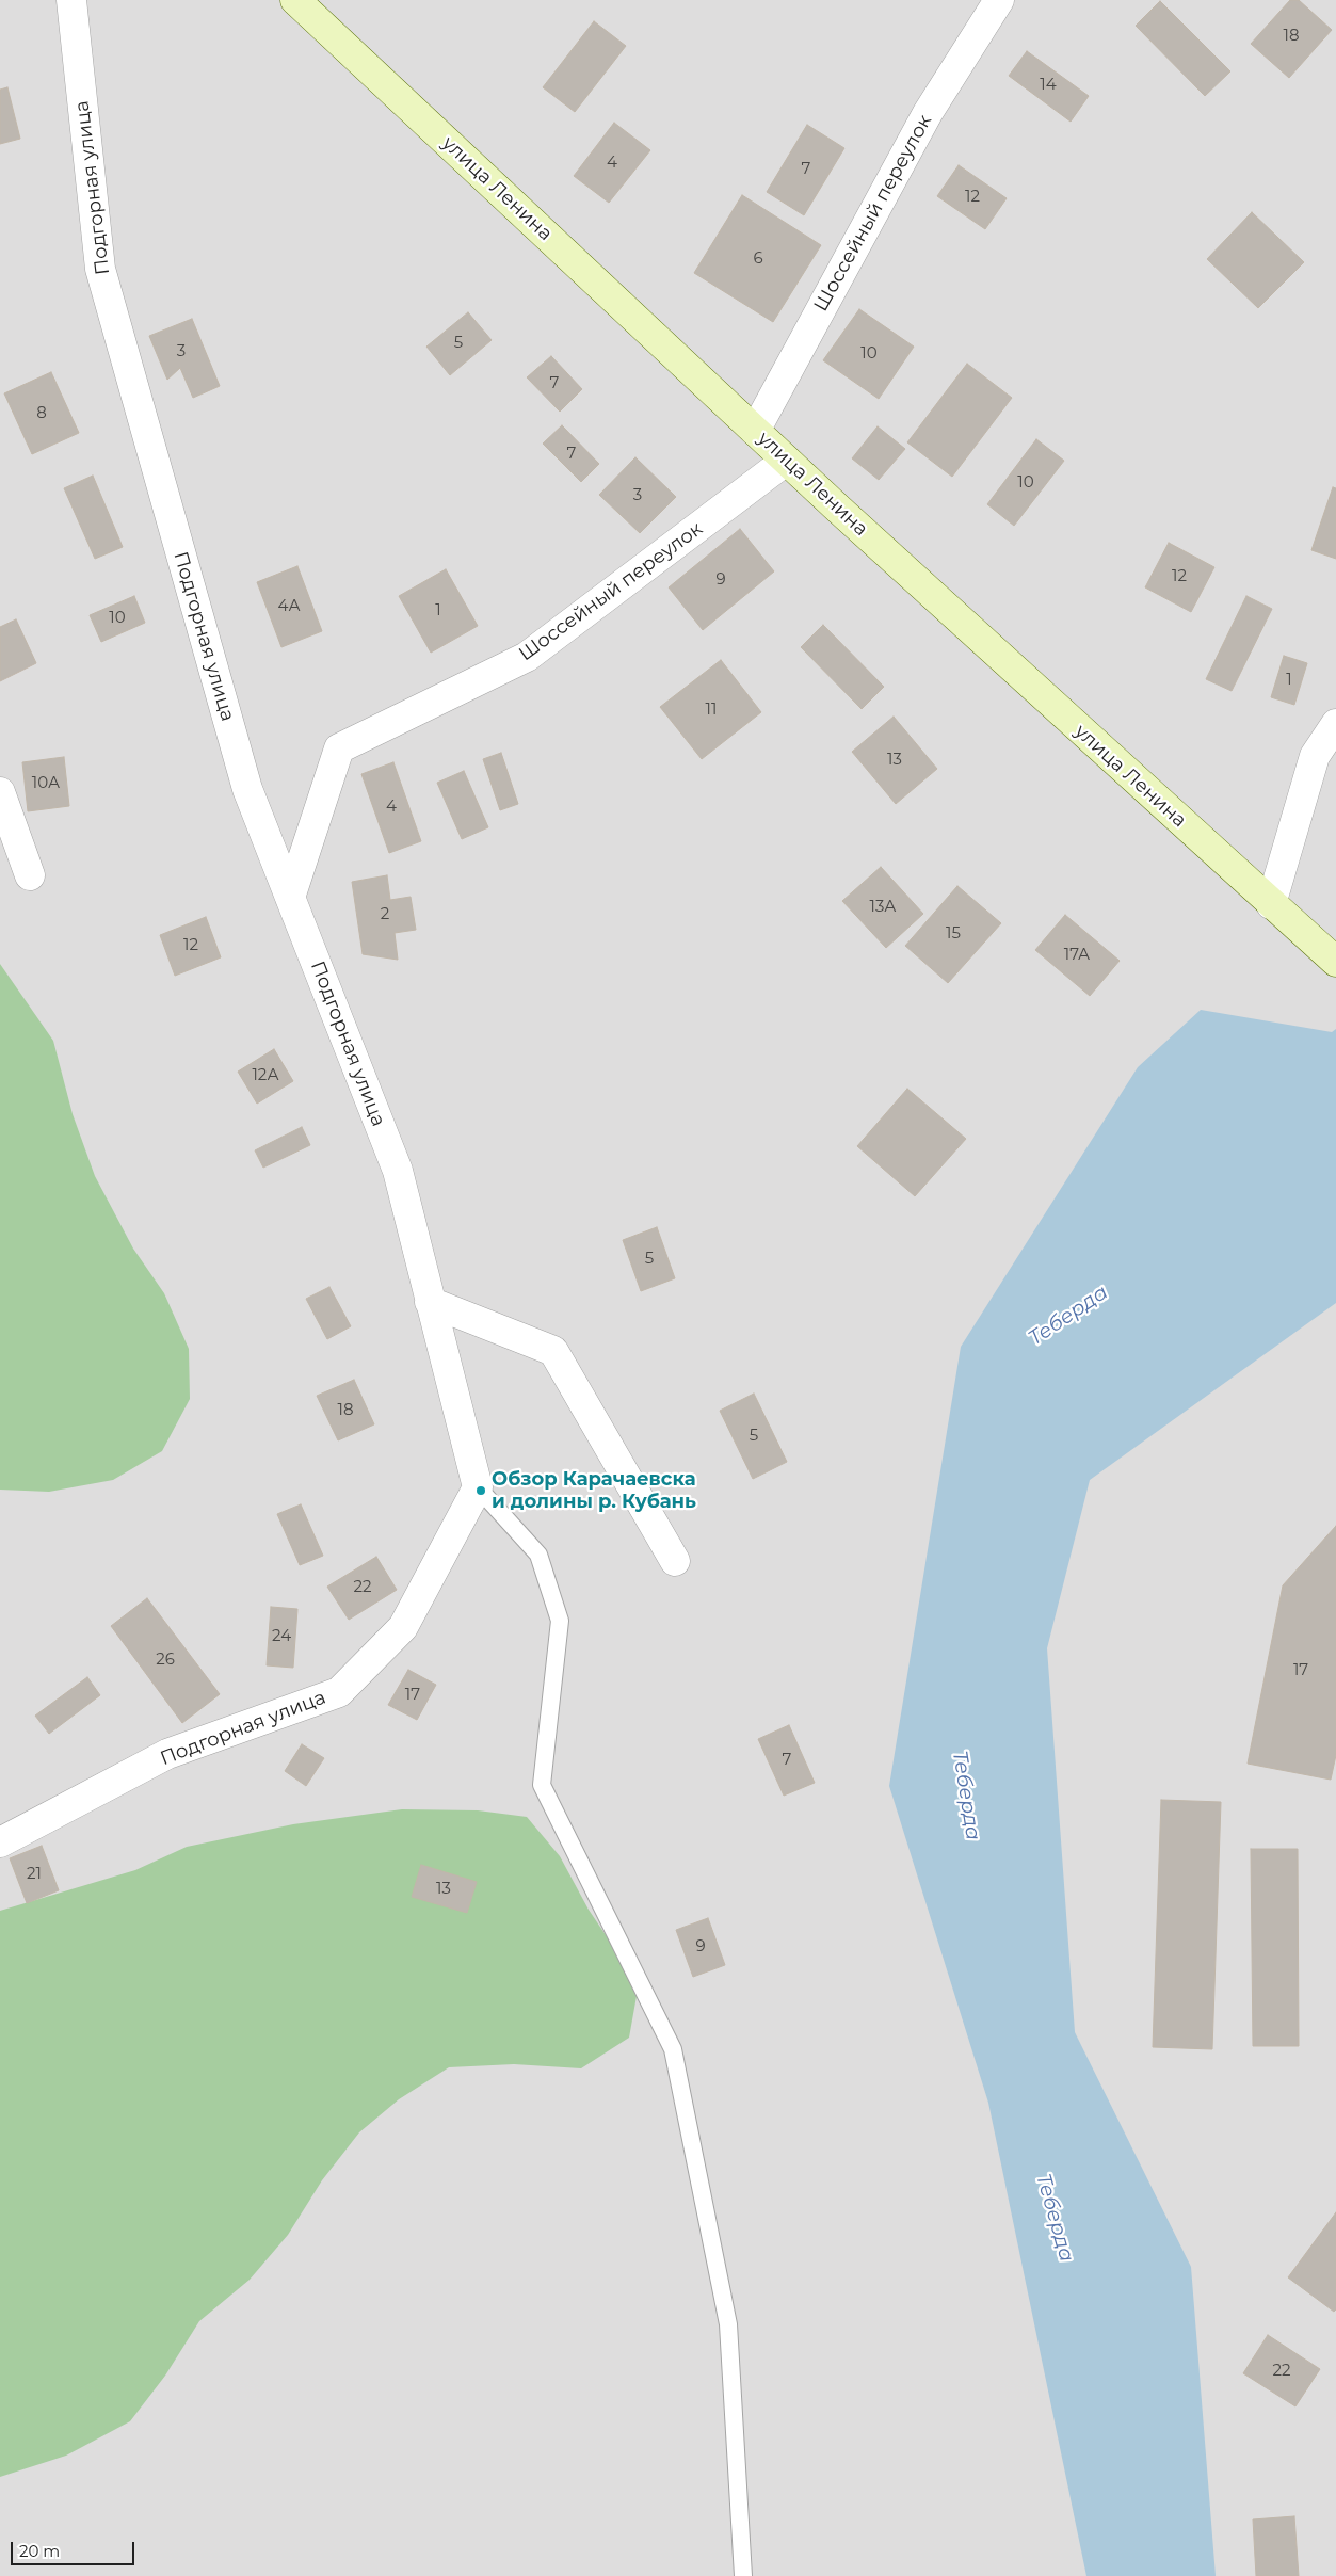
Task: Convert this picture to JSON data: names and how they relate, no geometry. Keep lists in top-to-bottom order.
{
  "streets": {
    "main road": ["улица Ленина"],
    "street": ["Подгорная улица", "Шоссейный переулок"]
  },
  "crossings": [
    ["Подгорная улица", "Шоссейный переулок"],
    ["улица Ленина", "Шоссейный переулок"]
  ],
  "water": ["Теберда"],
  "places": ["Обзор Карачаевска и долины р. Кубань"],
  "house_numbers": [
    "18",
    "14",
    "4",
    "7",
    "12",
    "6",
    "5",
    "3",
    "10",
    "7",
    "8",
    "7",
    "10",
    "3",
    "12",
    "9",
    "4А",
    "1",
    "10",
    "1",
    "11",
    "13",
    "10А",
    "4",
    "13А",
    "2",
    "15",
    "12",
    "17А",
    "12А",
    "5",
    "18",
    "5",
    "22",
    "24",
    "26",
    "17",
    "17",
    "7",
    "21",
    "13",
    "9",
    "22"
  ],
  "scale_bar": "20 m"
}
